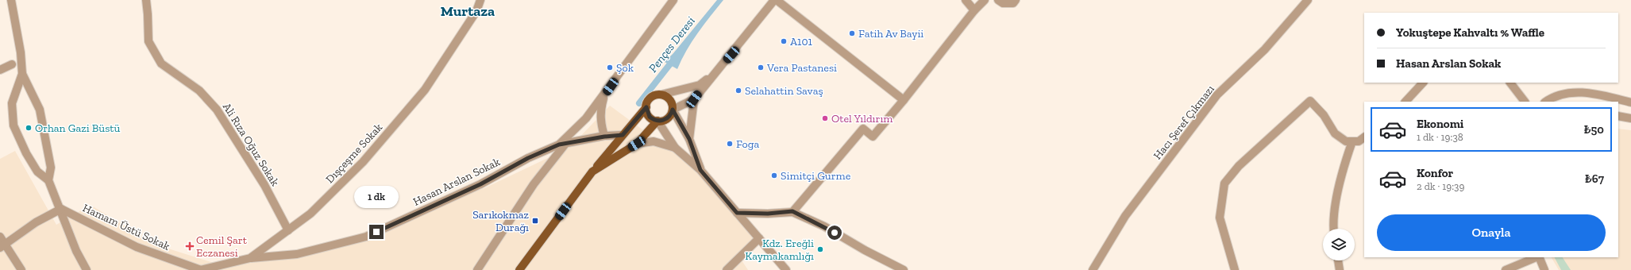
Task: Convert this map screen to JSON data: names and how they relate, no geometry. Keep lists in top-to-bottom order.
{
  "streets": {
    "street": [
      "Hacı Şeref Çıkmazı",
      "Ali Rıza Oğuz Sokak",
      "Dışçeşme Sokak",
      "Hasan Arslan Sokak",
      "Hamam Üstü Sokak"
    ]
  },
  "crossings": [
    ["Ali Rıza Oğuz Sokak", "Dışçeşme Sokak"],
    ["Dışçeşme Sokak", "Hasan Arslan Sokak"],
    ["Dışçeşme Sokak", "Hamam Üstü Sokak"]
  ],
  "districts": ["Murtaza"],
  "water": ["Pençes Deresi"],
  "places": {
    "other": [
      "Fatih Av Bayii",
      "A101",
      "Şok",
      "Vera Pastanesi",
      "Selahattin Savaş",
      "Otel Yıldırım",
      "Orhan Gazi Büstü",
      "Foga",
      "Simitçi Gurme",
      "Kdz. Ereğli Kaymakamlığı"
    ],
    "transit": ["Sarıkokmaz Durağı"],
    "health": ["Cemil Şart Eczanesi"]
  },
  "page": {
    "banner": ["Yokuştepe Kahvaltı % Waffle", "Hasan Arslan Sokak"],
    "list": [
      {
        "name": "Ekonomi",
        "note": "1 dk · 19:38",
        "value": "₺50"
      },
      {
        "name": "Konfor",
        "note": "2 dk · 19:39",
        "value": "₺67"
      }
    ],
    "bubble": "1 dk",
    "buttons": "Onayla"
  }
}
